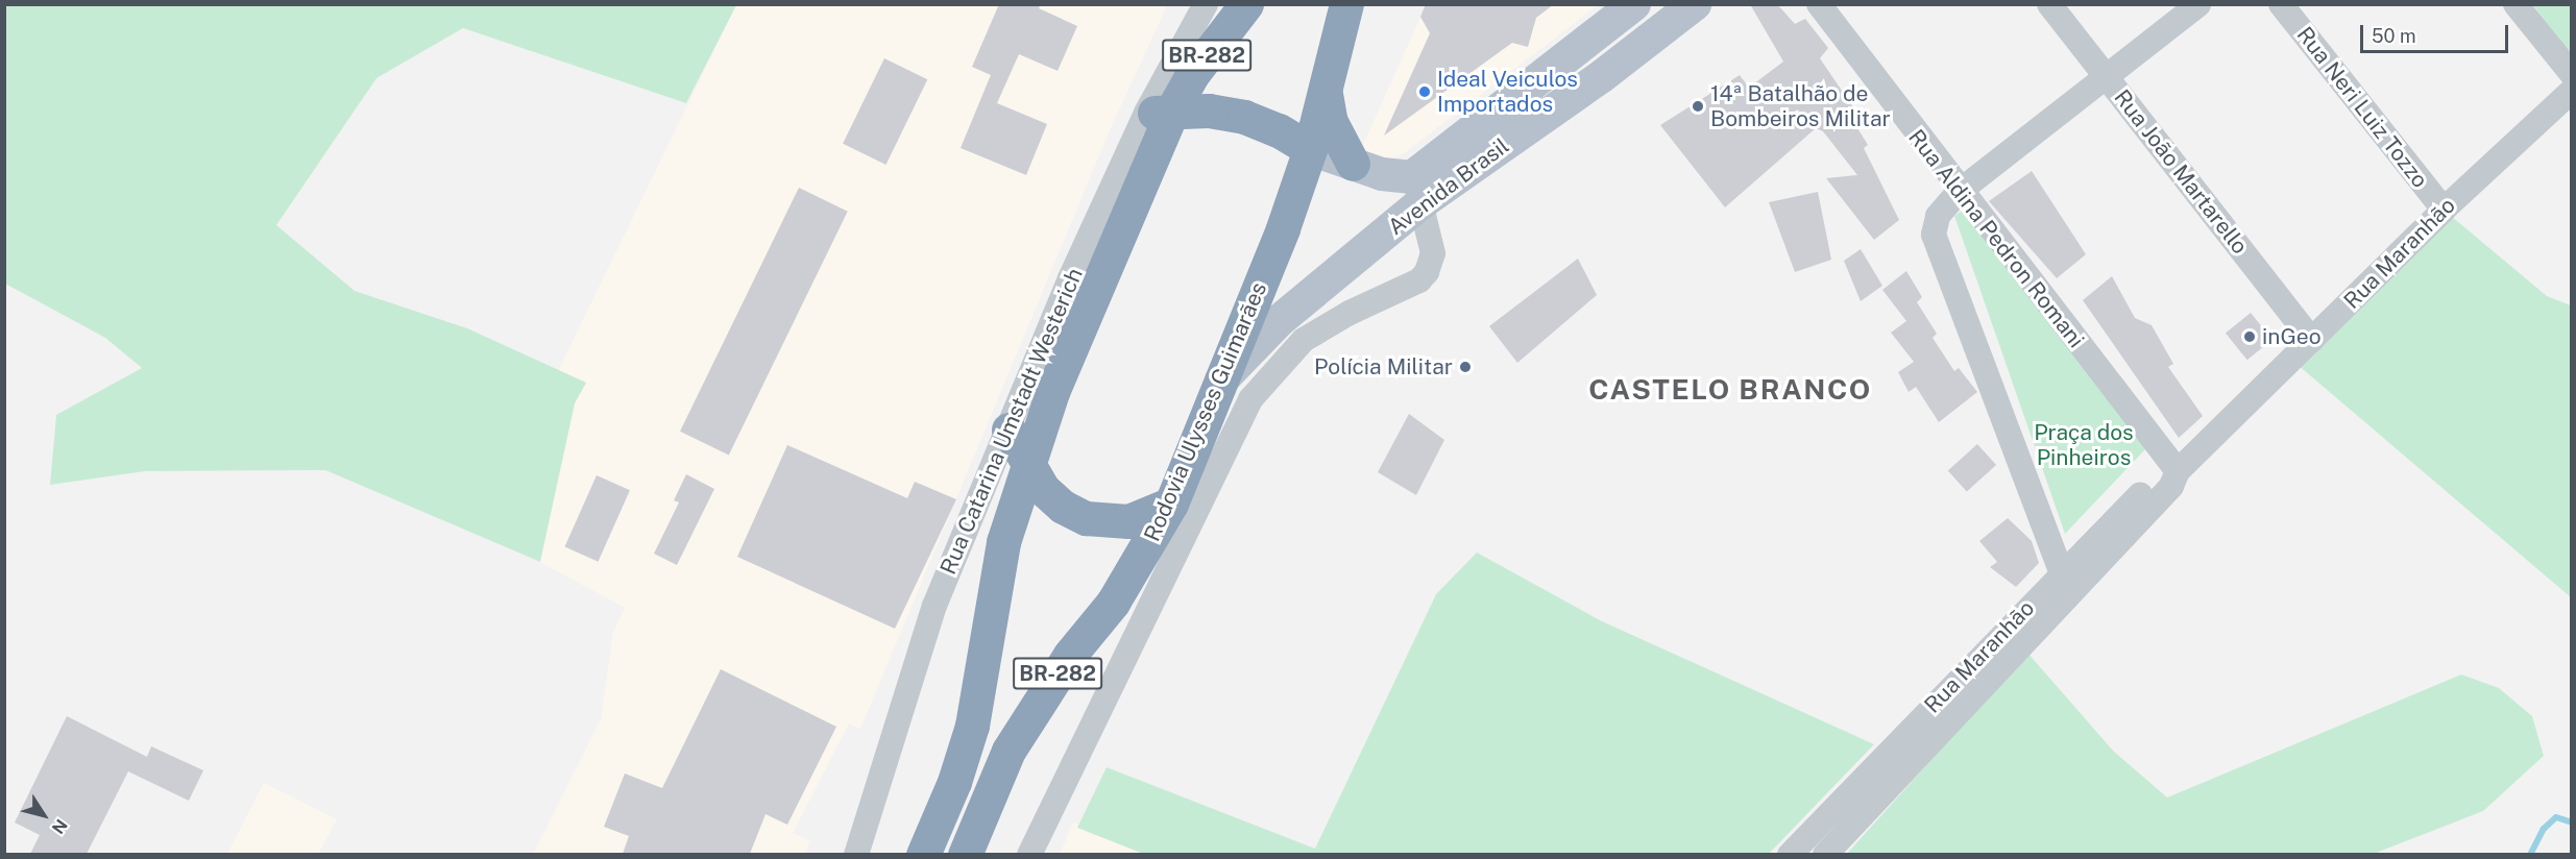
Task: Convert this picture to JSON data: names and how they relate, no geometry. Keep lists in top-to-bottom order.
{
  "streets": {
    "highway": ["BR-282", "Rodovia Ulysses Guimarães"],
    "main road": ["Avenida Brasil"],
    "street": [
      "Rua Neri Luiz Tozzo",
      "Rua João Martarello",
      "Rua Aldina Pedron Romani",
      "Rua Maranhão",
      "Rua Catarina Umstadt Westerich"
    ]
  },
  "crossings": [
    ["BR-282", "Rua Catarina Umstadt Westerich"],
    ["Rua Neri Luiz Tozzo", "Rua Maranhão"],
    ["Rua João Martarello", "Rua Maranhão"],
    ["Avenida Brasil", "Rodovia Ulysses Guimarães"],
    ["Rua Aldina Pedron Romani", "Rua Maranhão"]
  ],
  "districts": ["CASTELO BRANCO"],
  "parks": ["Praça dos Pinheiros"],
  "places": [
    "Ideal Veiculos Importados",
    "14ª Batalhão de Bombeiros Militar",
    "inGeo",
    "Polícia Militar"
  ],
  "scale_bar": "50 m",
  "north": "bottom right"
}
